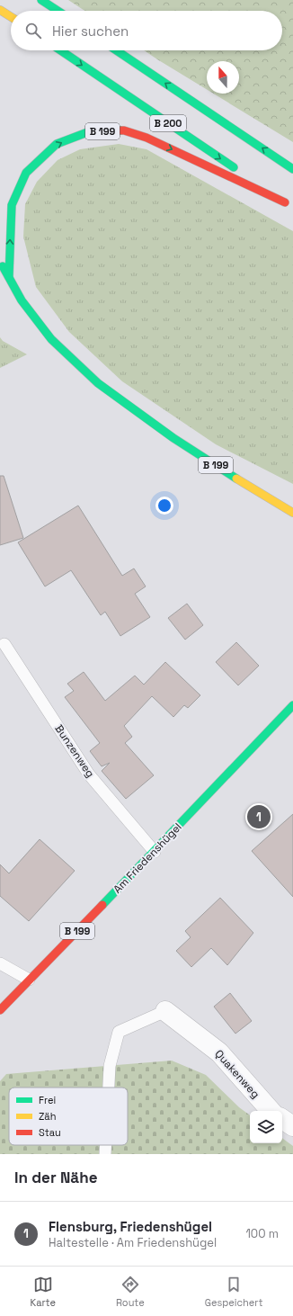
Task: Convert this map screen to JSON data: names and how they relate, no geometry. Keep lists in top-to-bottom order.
{
  "streets": {
    "main road": ["B 200", "B 199", "Am Friedenshügel"],
    "street": ["Quakenweg"],
    "lane": ["Bunzenweg"]
  },
  "crossings": [
    ["B 200", "B 199"],
    ["Bunzenweg", "Am Friedenshügel"]
  ],
  "legend": ["Frei", "Zäh", "Stau"],
  "north": "top",
  "page": {
    "search": "Hier suchen",
    "pins": "1",
    "heading": "In der Nähe",
    "list": [
      {
        "mark": "1",
        "name": "Flensburg, Friedenshügel",
        "note": "Haltestelle · Am Friedenshügel",
        "value": "100 m"
      }
    ],
    "nav": ["Karte", "Route", "Gespeichert"]
  }
}
